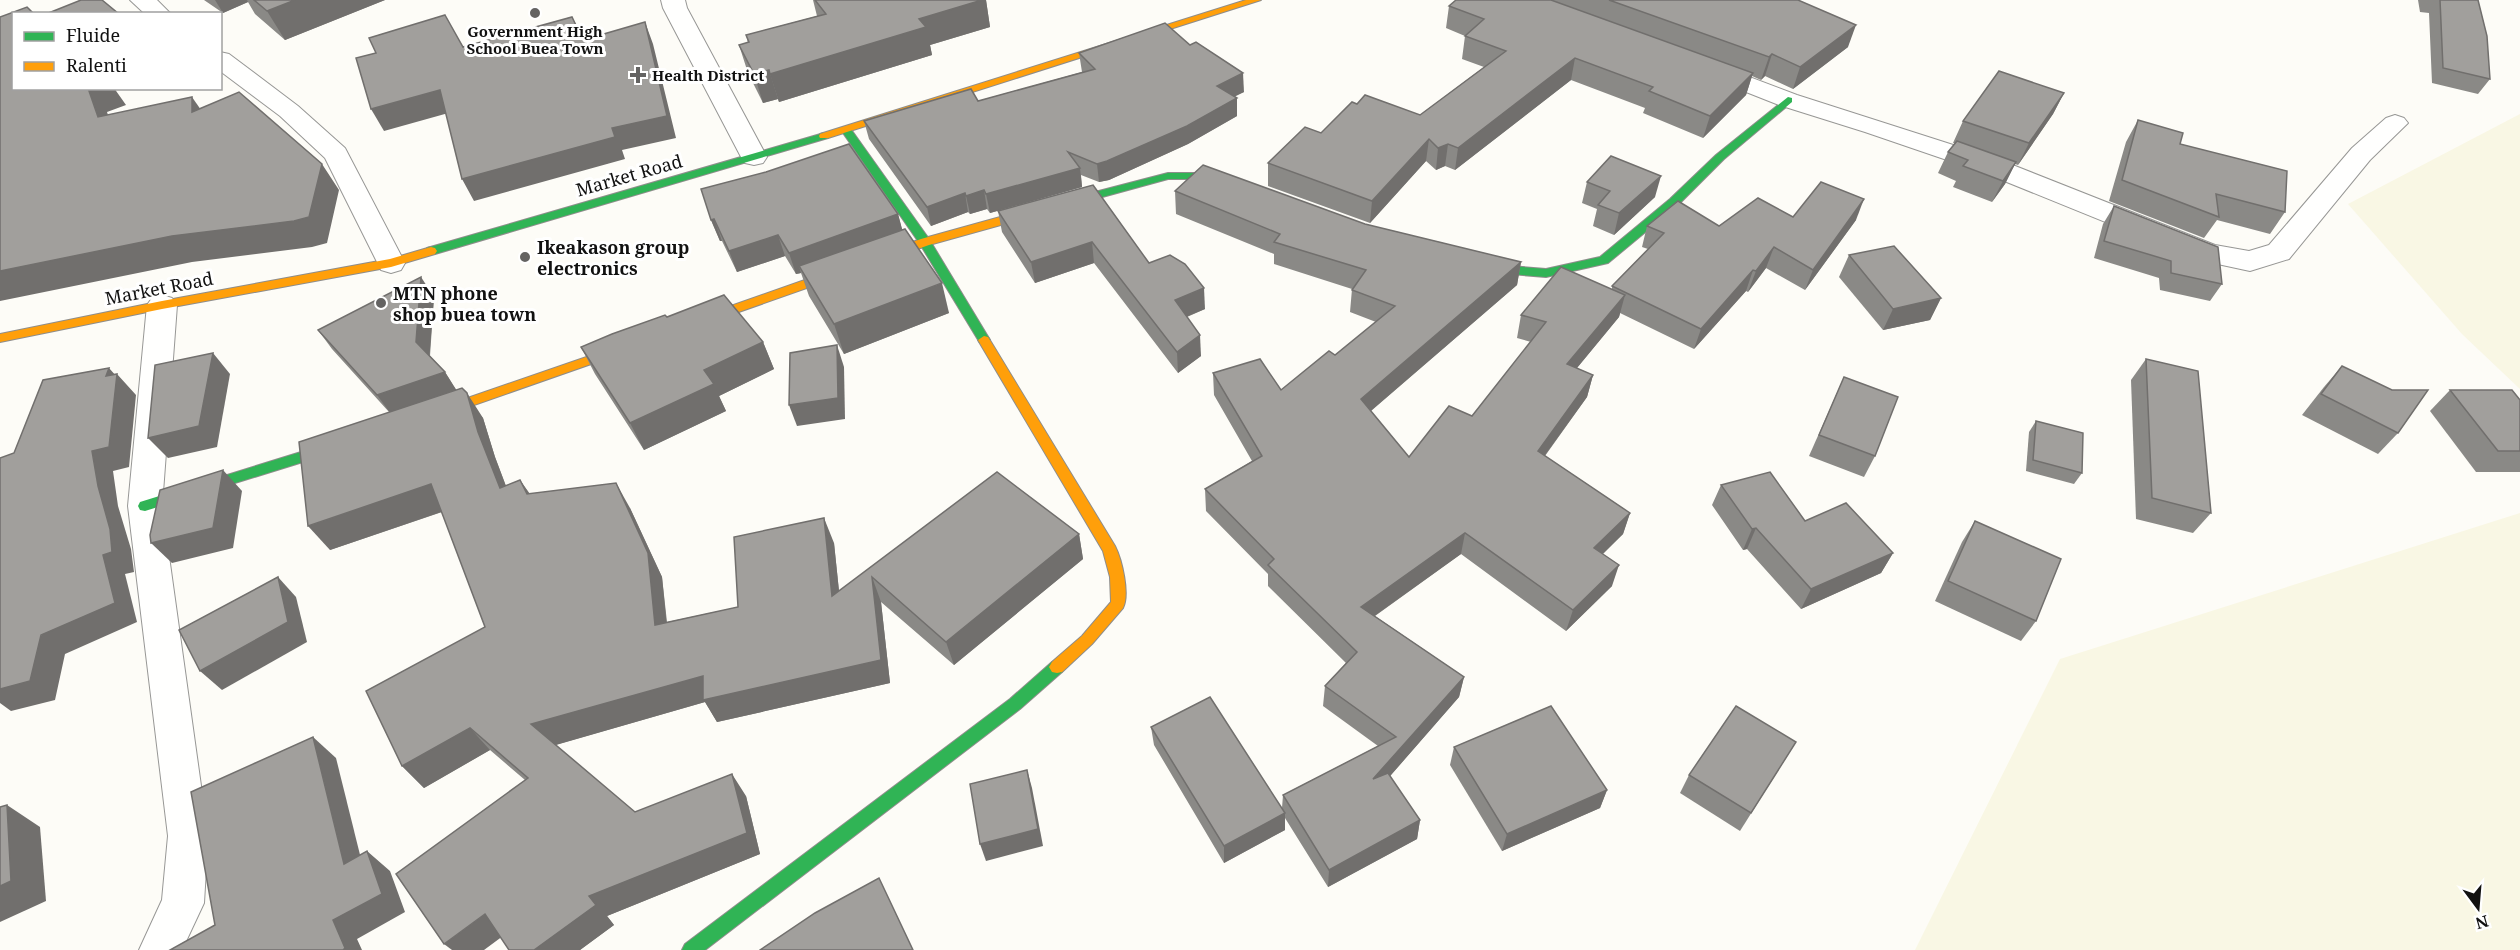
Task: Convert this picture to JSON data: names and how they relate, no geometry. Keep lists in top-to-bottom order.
{
  "streets": {
    "street": ["Market Road"]
  },
  "places": {
    "other": ["Government High School Buea Town", "Ikeakason group electronics", "MTN phone shop buea town"],
    "health": ["Health District"]
  },
  "legend": ["Fluide", "Ralenti"],
  "north": "bottom"
}
